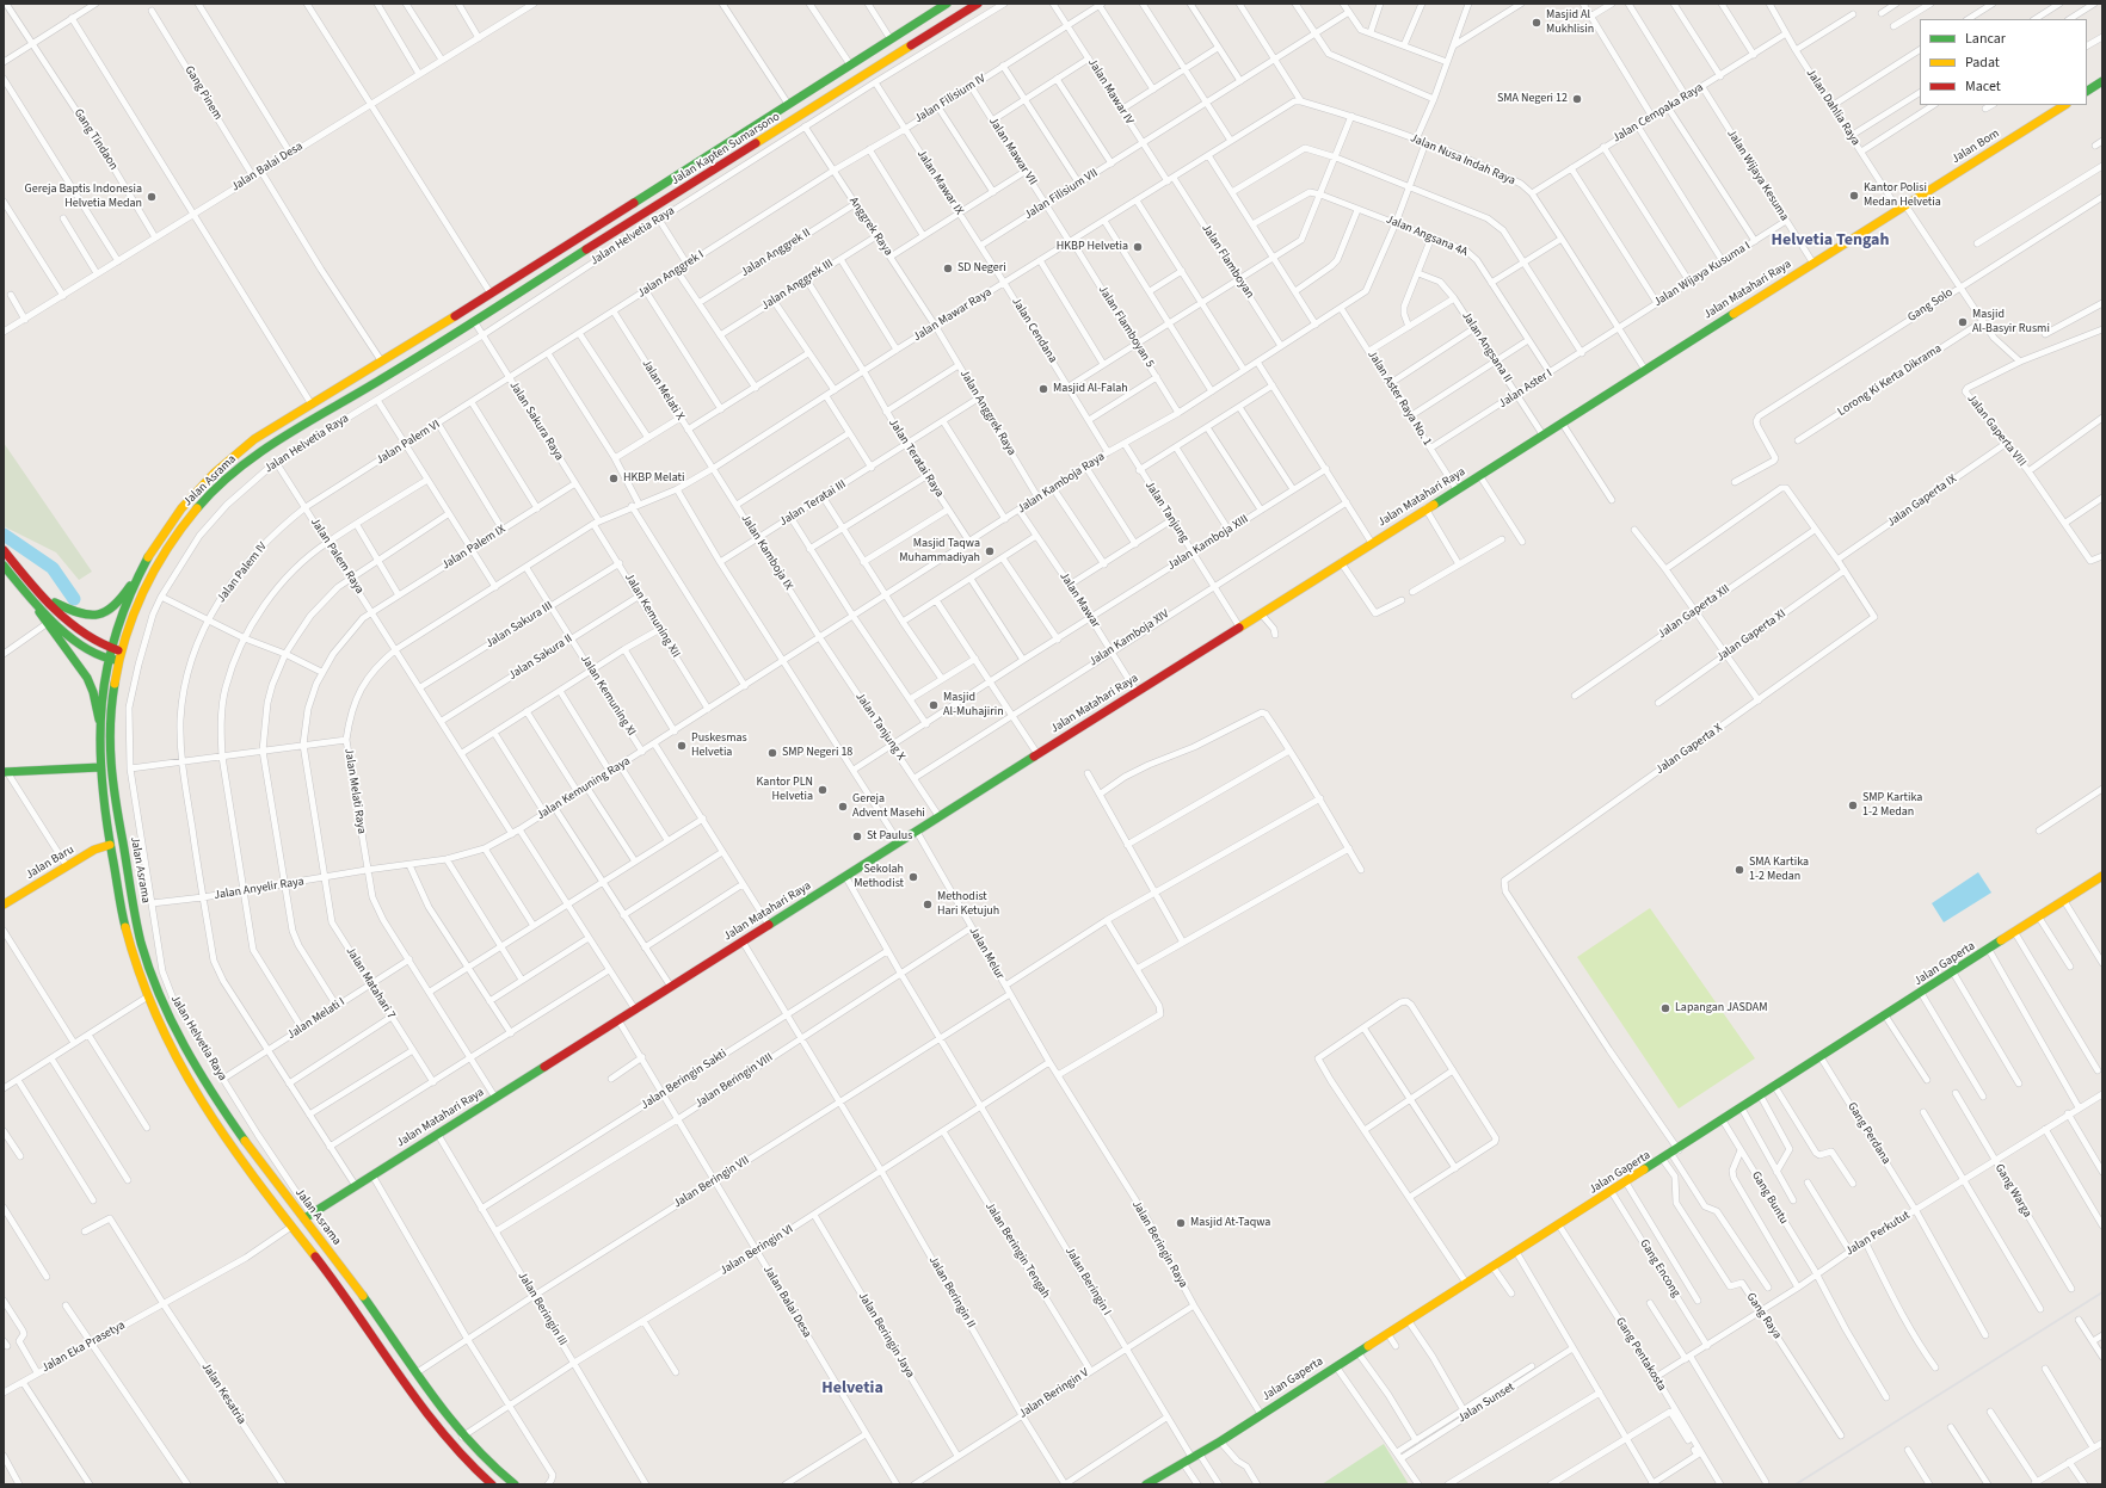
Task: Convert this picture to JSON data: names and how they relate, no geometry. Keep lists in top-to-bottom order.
{
  "streets": {
    "main road": [
      "Jalan Bom",
      "Jalan Kapten Sumarsono",
      "Jalan Matahari Raya",
      "Jalan Asrama",
      "Jalan Baru",
      "Jalan Gaperta"
    ],
    "street": [
      "Jalan Mawar IV",
      "Gang Pinem",
      "Jalan Filisium IV",
      "Jalan Dahlia Raya",
      "Jalan Cempaka Raya",
      "Gang Tindaon",
      "Jalan Mawar VII",
      "Jalan Nusa Indah Raya",
      "Jalan Balai Desa",
      "Jalan Wijaya Kesuma",
      "Jalan Mawar IX",
      "Jalan Filisium VII",
      "Anggrek Raya",
      "Jalan Helvetia Raya",
      "Jalan Angsana 4A",
      "Jalan Anggrek II",
      "Jalan Flamboyan",
      "Jalan Anggrek I",
      "Jalan Wijaya Kusuma I",
      "Jalan Anggrek III",
      "Gang Solo",
      "Jalan Mawar Raya",
      "Jalan Flamboyan 5",
      "Jalan Cendana",
      "Jalan Angsana II",
      "Lorong Ki Kerta Dikrama",
      "Jalan Aster I",
      "Jalan Melati X",
      "Jalan Aster Raya No. 1",
      "Jalan Anggrek Raya",
      "Jalan Sakura Raya",
      "Jalan Gaperta VIII",
      "Jalan Palem VI",
      "Jalan Teratai Raya",
      "Jalan Kamboja Raya",
      "Jalan Gaperta IX",
      "Jalan Teratai III",
      "Jalan Tanjung",
      "Jalan Kamboja XIII",
      "Jalan Palem IX",
      "Jalan Kamboja IX",
      "Jalan Palem Raya",
      "Jalan Palem IV",
      "Jalan Mawar",
      "Jalan Gaperta XII",
      "Jalan Kemuning XII",
      "Jalan Sakura III",
      "Jalan Gaperta XI",
      "Jalan Kamboja XIV",
      "Jalan Sakura II",
      "Jalan Kemuning XI",
      "Jalan Tanjung X",
      "Jalan Gaperta X",
      "Jalan Kemuning Raya",
      "Jalan Melati Raya",
      "Jalan Anyelir Raya",
      "Jalan Melur",
      "Jalan Matahari 7",
      "Jalan Melati I",
      "Jalan Beringin Sakti",
      "Jalan Beringin VIII",
      "Gang Perdana",
      "Jalan Beringin VII",
      "Gang Warga",
      "Gang Buntu",
      "Jalan Perkutut",
      "Jalan Beringin Raya",
      "Jalan Beringin VI",
      "Jalan Beringin Tengah",
      "Gang Encong",
      "Jalan Beringin I",
      "Jalan Beringin II",
      "Jalan Beringin III",
      "Gang Raya",
      "Jalan Beringin Jaya",
      "Jalan Eka Prasetya",
      "Gang Pentakosta",
      "Jalan Kesatria",
      "Jalan Beringin V",
      "Jalan Sunset"
    ]
  },
  "crossings": [
    ["Jalan Mawar IV", "Jalan Filisium IV"],
    ["Jalan Mawar IV", "Jalan Filisium VII"],
    ["Jalan Mawar IV", "Jalan Flamboyan"],
    ["Jalan Mawar IV", "Jalan Mawar Raya"],
    ["Gang Pinem", "Jalan Balai Desa"],
    ["Jalan Filisium IV", "Jalan Mawar VII"],
    ["Jalan Filisium IV", "Jalan Mawar IX"],
    ["Jalan Filisium IV", "Anggrek Raya"],
    ["Jalan Filisium IV", "Jalan Anggrek I"],
    ["Jalan Dahlia Raya", "Jalan Cempaka Raya"],
    ["Jalan Dahlia Raya", "Jalan Bom"],
    ["Jalan Dahlia Raya", "Jalan Matahari Raya"],
    ["Jalan Dahlia Raya", "Gang Solo"],
    ["Jalan Dahlia Raya", "Lorong Ki Kerta Dikrama"],
    ["Jalan Dahlia Raya", "Jalan Gaperta VIII"],
    ["Jalan Cempaka Raya", "Jalan Nusa Indah Raya"],
    ["Jalan Cempaka Raya", "Jalan Wijaya Kesuma"],
    ["Gang Tindaon", "Jalan Balai Desa"],
    ["Jalan Bom", "Jalan Matahari Raya"],
    ["Jalan Kapten Sumarsono", "Jalan Asrama"],
    ["Jalan Mawar VII", "Jalan Filisium VII"],
    ["Jalan Mawar VII", "Jalan Mawar Raya"],
    ["Jalan Mawar VII", "Jalan Flamboyan 5"],
    ["Jalan Nusa Indah Raya", "Jalan Wijaya Kusuma I"],
    ["Jalan Nusa Indah Raya", "Jalan Matahari Raya"],
    ["Jalan Nusa Indah Raya", "Jalan Mawar Raya"],
    ["Jalan Nusa Indah Raya", "Jalan Aster I"],
    ["Jalan Nusa Indah Raya", "Jalan Kamboja Raya"],
    ["Jalan Balai Desa", "Jalan Matahari Raya"],
    ["Jalan Balai Desa", "Jalan Beringin Sakti"],
    ["Jalan Balai Desa", "Jalan Beringin VIII"],
    ["Jalan Balai Desa", "Jalan Beringin VII"],
    ["Jalan Balai Desa", "Jalan Beringin VI"],
    ["Jalan Wijaya Kesuma", "Jalan Wijaya Kusuma I"],
    ["Jalan Wijaya Kesuma", "Jalan Matahari Raya"],
    ["Jalan Mawar IX", "Jalan Filisium VII"],
    ["Jalan Mawar IX", "Jalan Helvetia Raya"],
    ["Jalan Mawar IX", "Jalan Mawar Raya"],
    ["Jalan Mawar IX", "Jalan Cendana"],
    ["Anggrek Raya", "Jalan Helvetia Raya"],
    ["Anggrek Raya", "Jalan Anggrek II"],
    ["Anggrek Raya", "Jalan Anggrek I"],
    ["Anggrek Raya", "Jalan Anggrek III"],
    ["Anggrek Raya", "Jalan Mawar Raya"],
    ["Anggrek Raya", "Jalan Anggrek Raya"],
    ["Jalan Helvetia Raya", "Jalan Matahari Raya"],
    ["Jalan Helvetia Raya", "Jalan Sakura Raya"],
    ["Jalan Helvetia Raya", "Jalan Asrama"],
    ["Jalan Helvetia Raya", "Jalan Palem Raya"],
    ["Jalan Helvetia Raya", "Jalan Anyelir Raya"],
    ["Jalan Helvetia Raya", "Jalan Melati I"],
    ["Jalan Angsana 4A", "Jalan Aster I"],
    ["Jalan Angsana 4A", "Jalan Kamboja Raya"],
    ["Jalan Flamboyan", "Jalan Mawar Raya"],
    ["Jalan Flamboyan", "Jalan Kamboja Raya"],
    ["Jalan Anggrek I", "Jalan Melati X"],
    ["Jalan Anggrek I", "Jalan Sakura Raya"],
    ["Jalan Anggrek I", "Jalan Palem VI"],
    ["Jalan Wijaya Kusuma I", "Jalan Aster I"],
    ["Jalan Anggrek III", "Jalan Teratai Raya"],
    ["Jalan Matahari Raya", "Jalan Angsana II"],
    ["Jalan Matahari Raya", "Jalan Aster Raya No. 1"],
    ["Jalan Matahari Raya", "Jalan Asrama"],
    ["Jalan Matahari Raya", "Jalan Tanjung"],
    ["Jalan Matahari Raya", "Jalan Palem IV"],
    ["Jalan Matahari Raya", "Jalan Mawar"],
    ["Jalan Matahari Raya", "Jalan Tanjung X"],
    ["Jalan Matahari Raya", "Jalan Melati Raya"],
    ["Jalan Matahari Raya", "Jalan Melur"],
    ["Jalan Matahari Raya", "Jalan Beringin I"],
    ["Jalan Matahari Raya", "Jalan Beringin II"],
    ["Jalan Matahari Raya", "Jalan Beringin III"],
    ["Jalan Mawar Raya", "Jalan Flamboyan 5"],
    ["Jalan Mawar Raya", "Jalan Cendana"],
    ["Jalan Mawar Raya", "Jalan Melati X"],
    ["Jalan Mawar Raya", "Jalan Anggrek Raya"],
    ["Jalan Mawar Raya", "Jalan Sakura Raya"],
    ["Jalan Mawar Raya", "Jalan Teratai Raya"],
    ["Jalan Mawar Raya", "Jalan Kamboja IX"],
    ["Jalan Mawar Raya", "Jalan Kemuning XII"],
    ["Jalan Mawar Raya", "Jalan Melati Raya"],
    ["Jalan Flamboyan 5", "Jalan Kamboja Raya"],
    ["Jalan Cendana", "Jalan Kamboja Raya"],
    ["Jalan Angsana II", "Jalan Aster I"],
    ["Jalan Aster I", "Jalan Aster Raya No. 1"],
    ["Jalan Melati X", "Jalan Kamboja IX"],
    ["Jalan Aster Raya No. 1", "Jalan Kamboja Raya"],
    ["Jalan Anggrek Raya", "Jalan Kamboja Raya"],
    ["Jalan Anggrek Raya", "Jalan Teratai III"],
    ["Jalan Sakura Raya", "Jalan Palem VI"],
    ["Jalan Sakura Raya", "Jalan Asrama"],
    ["Jalan Sakura Raya", "Jalan Palem IX"],
    ["Jalan Sakura Raya", "Jalan Kemuning XII"],
    ["Jalan Sakura Raya", "Jalan Melati Raya"],
    ["Jalan Gaperta VIII", "Jalan Gaperta IX"],
    ["Jalan Palem VI", "Jalan Palem Raya"],
    ["Jalan Palem VI", "Jalan Palem IV"],
    ["Jalan Teratai Raya", "Jalan Kamboja Raya"],
    ["Jalan Teratai Raya", "Jalan Teratai III"],
    ["Jalan Asrama", "Jalan Baru"],
    ["Jalan Asrama", "Jalan Beringin VII"],
    ["Jalan Asrama", "Jalan Beringin VI"],
    ["Jalan Kamboja Raya", "Jalan Tanjung"],
    ["Jalan Kamboja Raya", "Jalan Kamboja IX"],
    ["Jalan Kamboja Raya", "Jalan Mawar"],
    ["Jalan Kamboja Raya", "Jalan Tanjung X"],
    ["Jalan Kamboja Raya", "Jalan Kemuning Raya"],
    ["Jalan Teratai III", "Jalan Kamboja IX"],
    ["Jalan Tanjung", "Jalan Kamboja XIII"],
    ["Jalan Tanjung", "Jalan Kamboja XIV"],
    ["Jalan Kamboja XIII", "Jalan Mawar"],
    ["Jalan Kamboja XIII", "Jalan Tanjung X"],
    ["Jalan Palem IX", "Jalan Palem Raya"],
    ["Jalan Palem IX", "Jalan Matahari 7"],
    ["Jalan Kamboja IX", "Jalan Tanjung X"],
    ["Jalan Palem Raya", "Jalan Palem IV"],
    ["Jalan Palem Raya", "Jalan Sakura III"],
    ["Jalan Palem Raya", "Jalan Sakura II"],
    ["Jalan Palem Raya", "Jalan Kemuning Raya"],
    ["Jalan Palem Raya", "Jalan Melati Raya"],
    ["Jalan Palem IV", "Jalan Anyelir Raya"],
    ["Jalan Palem IV", "Jalan Melati I"],
    ["Jalan Mawar", "Jalan Kamboja XIV"],
    ["Jalan Kemuning XII", "Jalan Sakura III"],
    ["Jalan Kemuning XII", "Jalan Sakura II"],
    ["Jalan Kemuning XII", "Jalan Kemuning Raya"],
    ["Jalan Kemuning XII", "Jalan Melati Raya"],
    ["Jalan Sakura III", "Jalan Kemuning XI"],
    ["Jalan Gaperta XI", "Jalan Gaperta X"],
    ["Jalan Kamboja XIV", "Jalan Tanjung X"],
    ["Jalan Sakura II", "Jalan Kemuning XI"],
    ["Jalan Kemuning XI", "Jalan Kemuning Raya"],
    ["Jalan Kemuning XI", "Jalan Melati Raya"],
    ["Jalan Gaperta X", "Jalan Gaperta"],
    ["Jalan Kemuning Raya", "Jalan Melati Raya"],
    ["Jalan Kemuning Raya", "Jalan Anyelir Raya"],
    ["Jalan Melati Raya", "Jalan Anyelir Raya"],
    ["Jalan Melati Raya", "Jalan Melati I"],
    ["Jalan Anyelir Raya", "Jalan Matahari 7"],
    ["Jalan Melur", "Jalan Beringin VIII"],
    ["Jalan Melur", "Jalan Beringin VII"],
    ["Jalan Melur", "Jalan Beringin Raya"],
    ["Jalan Melur", "Jalan Beringin VI"],
    ["Jalan Gaperta", "Gang Perdana"],
    ["Jalan Gaperta", "Gang Buntu"],
    ["Jalan Gaperta", "Jalan Beringin Raya"],
    ["Jalan Gaperta", "Gang Encong"],
    ["Jalan Gaperta", "Jalan Beringin I"],
    ["Jalan Gaperta", "Gang Raya"],
    ["Jalan Gaperta", "Gang Pentakosta"],
    ["Jalan Matahari 7", "Jalan Melati I"],
    ["Jalan Beringin Sakti", "Jalan Beringin I"],
    ["Jalan Beringin Sakti", "Jalan Beringin II"],
    ["Jalan Beringin Sakti", "Jalan Beringin III"],
    ["Jalan Beringin VIII", "Jalan Beringin I"],
    ["Jalan Beringin VIII", "Jalan Beringin II"],
    ["Jalan Beringin VIII", "Jalan Beringin III"],
    ["Gang Perdana", "Jalan Perkutut"],
    ["Jalan Beringin VII", "Jalan Beringin I"],
    ["Jalan Beringin VII", "Jalan Beringin II"],
    ["Jalan Beringin VII", "Jalan Beringin III"],
    ["Gang Warga", "Jalan Perkutut"],
    ["Gang Buntu", "Jalan Perkutut"],
    ["Jalan Perkutut", "Gang Encong"],
    ["Jalan Perkutut", "Gang Raya"],
    ["Jalan Perkutut", "Gang Pentakosta"],
    ["Jalan Beringin Raya", "Jalan Beringin V"],
    ["Jalan Beringin VI", "Jalan Beringin Tengah"],
    ["Jalan Beringin VI", "Jalan Beringin I"],
    ["Jalan Beringin VI", "Jalan Beringin II"],
    ["Jalan Beringin VI", "Jalan Beringin III"],
    ["Jalan Beringin VI", "Jalan Beringin Jaya"],
    ["Jalan Beringin Tengah", "Jalan Beringin V"],
    ["Jalan Beringin I", "Jalan Beringin V"],
    ["Jalan Beringin II", "Jalan Beringin V"],
    ["Jalan Beringin Jaya", "Jalan Beringin V"],
    ["Jalan Eka Prasetya", "Jalan Kesatria"]
  ],
  "districts": ["Helvetia Tengah", "Helvetia"],
  "places": [
    "Masjid Al Mukhlisin",
    "SMA Negeri 12",
    "Kantor Polisi Medan Helvetia",
    "Gereja Baptis Indonesia Helvetia Medan",
    "HKBP Helvetia",
    "SD Negeri",
    "Masjid Al-Basyir Rusmi",
    "Masjid Al-Falah",
    "HKBP Melati",
    "Masjid Taqwa Muhammadiyah",
    "Masjid Al-Muhajirin",
    "Puskesmas Helvetia",
    "SMP Negeri 18",
    "Kantor PLN Helvetia",
    "SMP Kartika 1-2 Medan",
    "Gereja Advent Masehi",
    "St Paulus",
    "SMA Kartika 1-2 Medan",
    "Sekolah Methodist",
    "Methodist Hari Ketujuh",
    "Lapangan JASDAM",
    "Masjid At-Taqwa"
  ],
  "legend": ["Lancar", "Padat", "Macet"]
}
